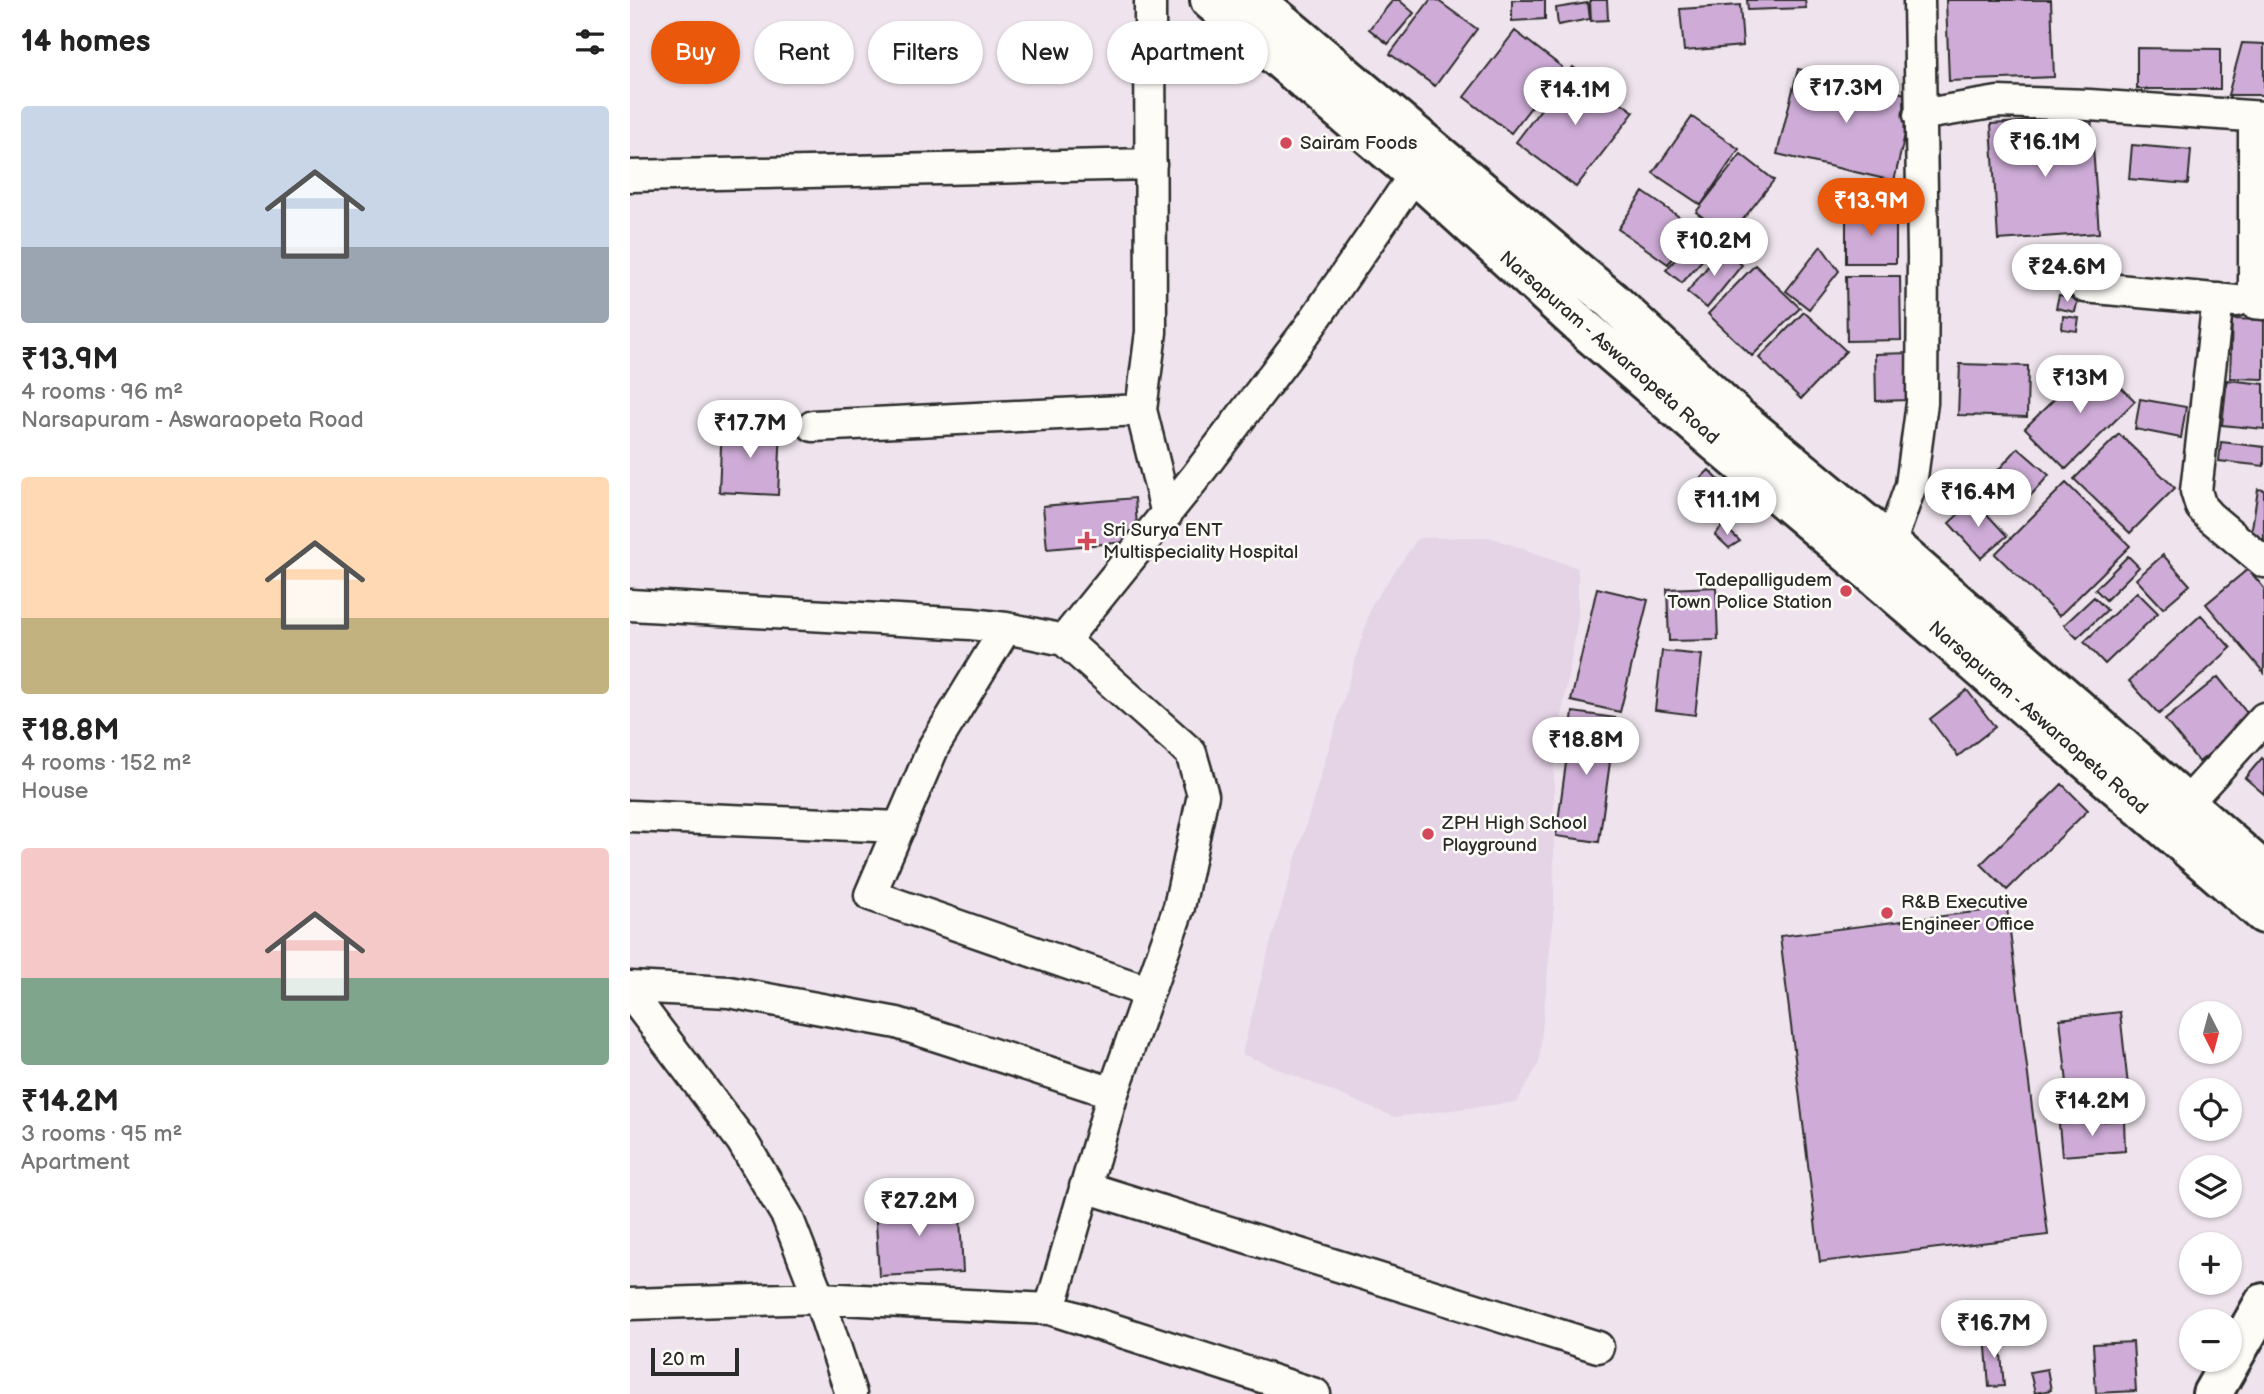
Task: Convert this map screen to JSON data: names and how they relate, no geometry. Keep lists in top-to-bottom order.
{
  "streets": {
    "main road": ["Narsapuram - Aswaraopeta Road"]
  },
  "places": {
    "other": [
      "Sairam Foods",
      "Tadepalligudem Town Police Station",
      "ZPH High School Playground",
      "R&B Executive Engineer Office"
    ],
    "health": ["Sri Surya ENT Multispeciality Hospital"]
  },
  "scale_bar": "20 m",
  "north": "bottom",
  "page": {
    "heading": "14 homes",
    "chip": [
      "Buy",
      "Rent",
      "Filters",
      "New",
      "Apartment"
    ],
    "price": [
      "₹17.3M",
      "₹14.1M",
      "₹16.1M",
      "₹13.9M",
      "₹10.2M",
      "₹24.6M",
      "₹13M",
      "₹17.7M",
      "₹16.4M",
      "₹11.1M",
      "₹18.8M",
      "₹14.2M",
      "₹27.2M",
      "₹16.7M"
    ],
    "list": [
      {
        "name": "₹13.9M",
        "note": "4 rooms · 96 m² · Narsapuram - Aswaraopeta Road"
      },
      {
        "name": "₹18.8M",
        "note": "4 rooms · 152 m² · House"
      },
      {
        "name": "₹14.2M",
        "note": "3 rooms · 95 m² · Apartment"
      }
    ],
    "map_buttons": ["+", "−"],
    "scale": "20 m"
  }
}
